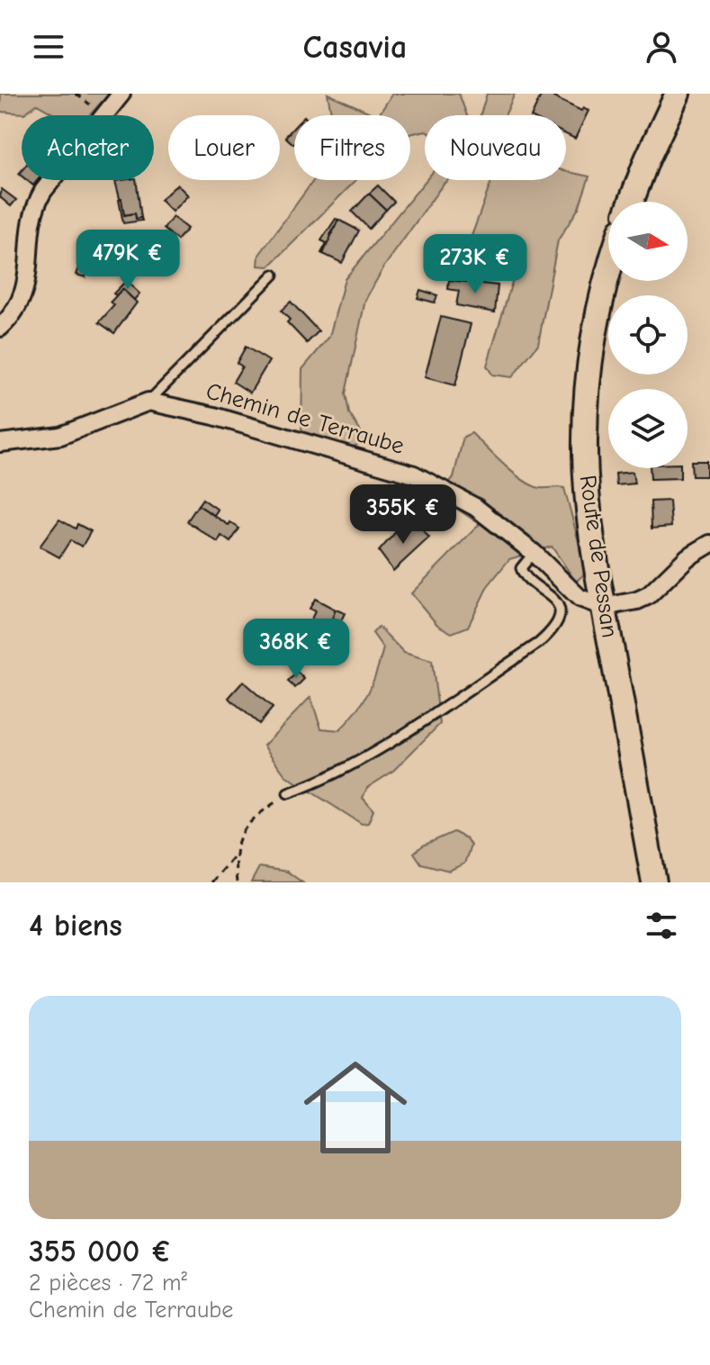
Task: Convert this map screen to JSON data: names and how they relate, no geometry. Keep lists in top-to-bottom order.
{
  "streets": {
    "main road": ["Route de Pessan"],
    "street": ["Chemin de Terraube"]
  },
  "crossings": [
    ["Chemin de Terraube", "Route de Pessan"]
  ],
  "north": "right",
  "page": {
    "header": "Casavia",
    "chip": [
      "Acheter",
      "Louer",
      "Filtres",
      "Nouveau"
    ],
    "price": [
      "479K €",
      "273K €",
      "355K €",
      "368K €"
    ],
    "heading": "4 biens",
    "list": [
      {
        "name": "355 000 €",
        "note": "2 pièces · 72 m² · Chemin de Terraube"
      }
    ]
  }
}
